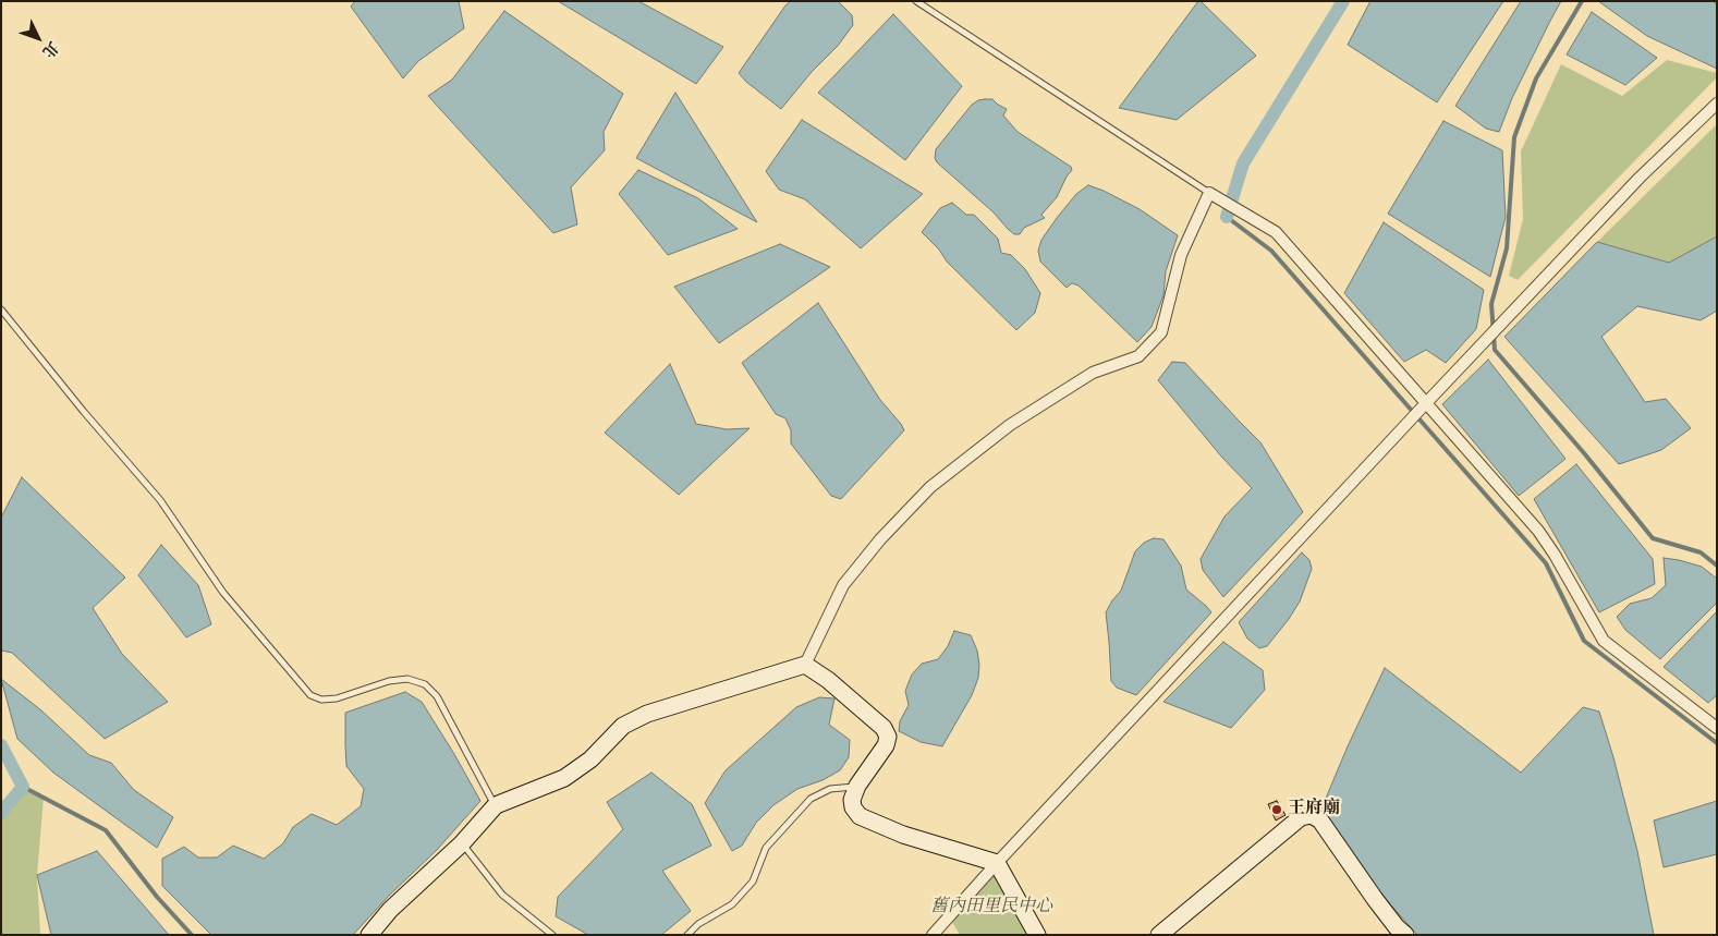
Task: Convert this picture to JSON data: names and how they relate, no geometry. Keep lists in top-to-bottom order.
{
  "parks": ["舊內田里民中心"],
  "places": ["王府廟"],
  "north": "bottom right"
}
